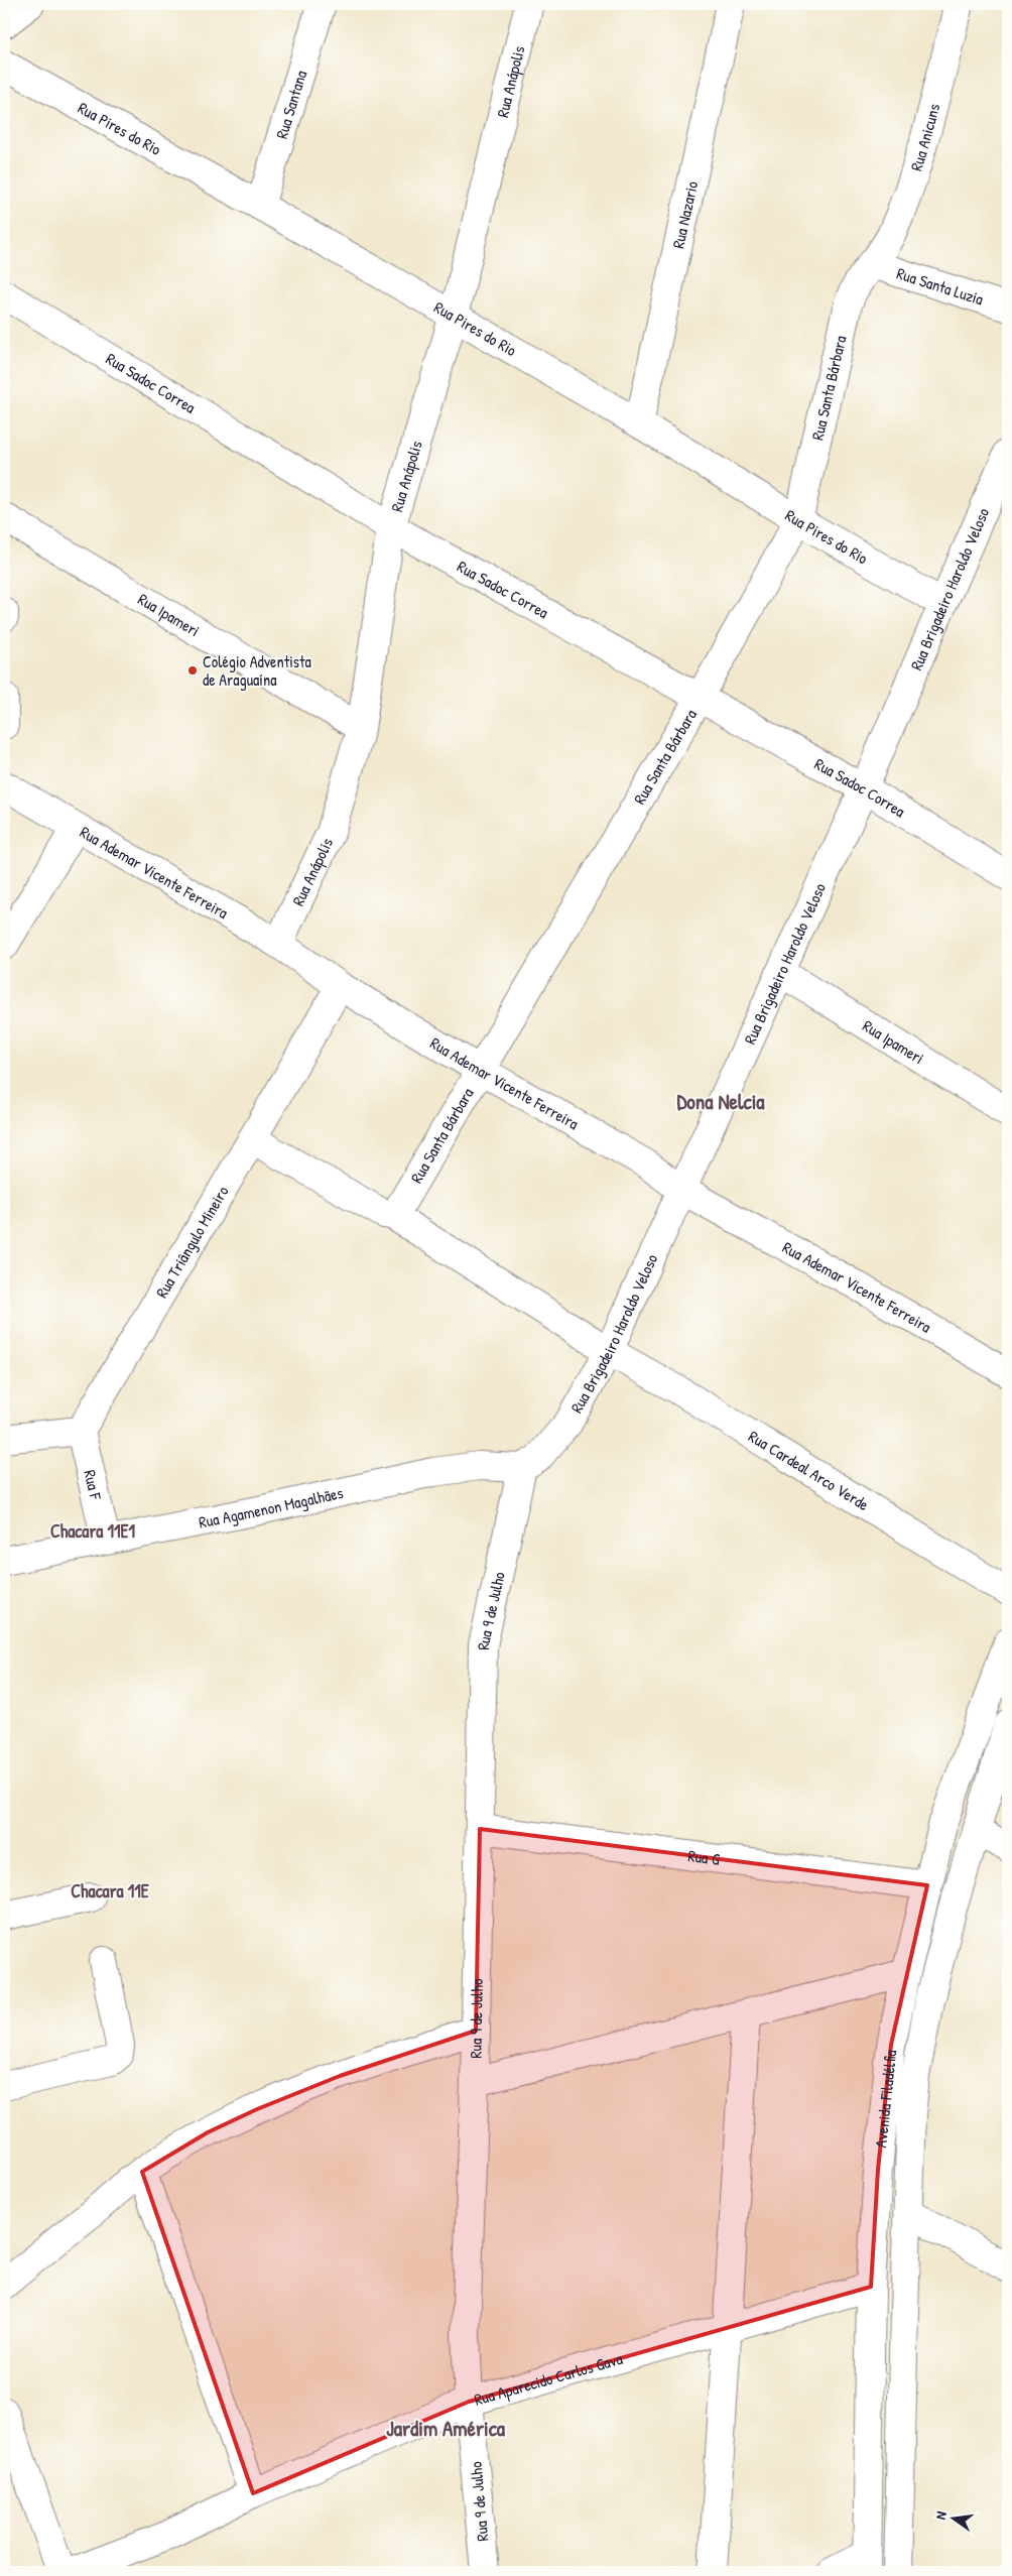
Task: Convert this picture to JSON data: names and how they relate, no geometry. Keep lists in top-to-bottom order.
{
  "streets": {
    "street": [
      "Rua Anápolis",
      "Rua Santana",
      "Rua Pires do Rio",
      "Rua Anicuns",
      "Rua Nazario",
      "Rua Santa Luzia",
      "Rua Sadoc Correa",
      "Rua Santa Bárbara",
      "Rua Brigadeiro Haroldo Veloso",
      "Rua Ipameri",
      "Rua Ademar Vicente Ferreira",
      "Rua Triângulo Mineiro",
      "Rua Cardeal Arco Verde",
      "Rua F",
      "Rua Agamenon Magalhães",
      "Rua 9 de Julho",
      "Rua G",
      "Avenida Filadélfia",
      "Rua Aparecido Carlos Gava"
    ]
  },
  "crossings": [
    ["Rua Anápolis", "Rua Pires do Rio"],
    ["Rua Anápolis", "Rua Sadoc Correa"],
    ["Rua Anápolis", "Rua Ipameri"],
    ["Rua Anápolis", "Rua Ademar Vicente Ferreira"],
    ["Rua Santana", "Rua Pires do Rio"],
    ["Rua Pires do Rio", "Rua Nazario"],
    ["Rua Pires do Rio", "Rua Santa Bárbara"],
    ["Rua Pires do Rio", "Rua Brigadeiro Haroldo Veloso"],
    ["Rua Anicuns", "Rua Santa Luzia"],
    ["Rua Anicuns", "Rua Santa Bárbara"],
    ["Rua Santa Luzia", "Rua Santa Bárbara"],
    ["Rua Sadoc Correa", "Rua Santa Bárbara"],
    ["Rua Sadoc Correa", "Rua Brigadeiro Haroldo Veloso"],
    ["Rua Santa Bárbara", "Rua Ademar Vicente Ferreira"],
    ["Rua Santa Bárbara", "Rua Cardeal Arco Verde"],
    ["Rua Brigadeiro Haroldo Veloso", "Rua Ipameri"],
    ["Rua Brigadeiro Haroldo Veloso", "Rua Ademar Vicente Ferreira"],
    ["Rua Brigadeiro Haroldo Veloso", "Rua Cardeal Arco Verde"],
    ["Rua Brigadeiro Haroldo Veloso", "Rua Agamenon Magalhães"],
    ["Rua Brigadeiro Haroldo Veloso", "Rua 9 de Julho"],
    ["Rua Ademar Vicente Ferreira", "Rua Triângulo Mineiro"],
    ["Rua Triângulo Mineiro", "Rua F"],
    ["Rua F", "Rua Agamenon Magalhães"],
    ["Rua Agamenon Magalhães", "Rua 9 de Julho"],
    ["Rua 9 de Julho", "Rua G"],
    ["Rua 9 de Julho", "Rua Aparecido Carlos Gava"],
    ["Rua G", "Avenida Filadélfia"],
    ["Avenida Filadélfia", "Rua Aparecido Carlos Gava"]
  ],
  "districts": [
    "Dona Nelcia",
    "Chacara 11E1",
    "Chacara 11E",
    "Jardim América"
  ],
  "places": ["Colégio Adventista de Araguaína"],
  "north": "left"
}
